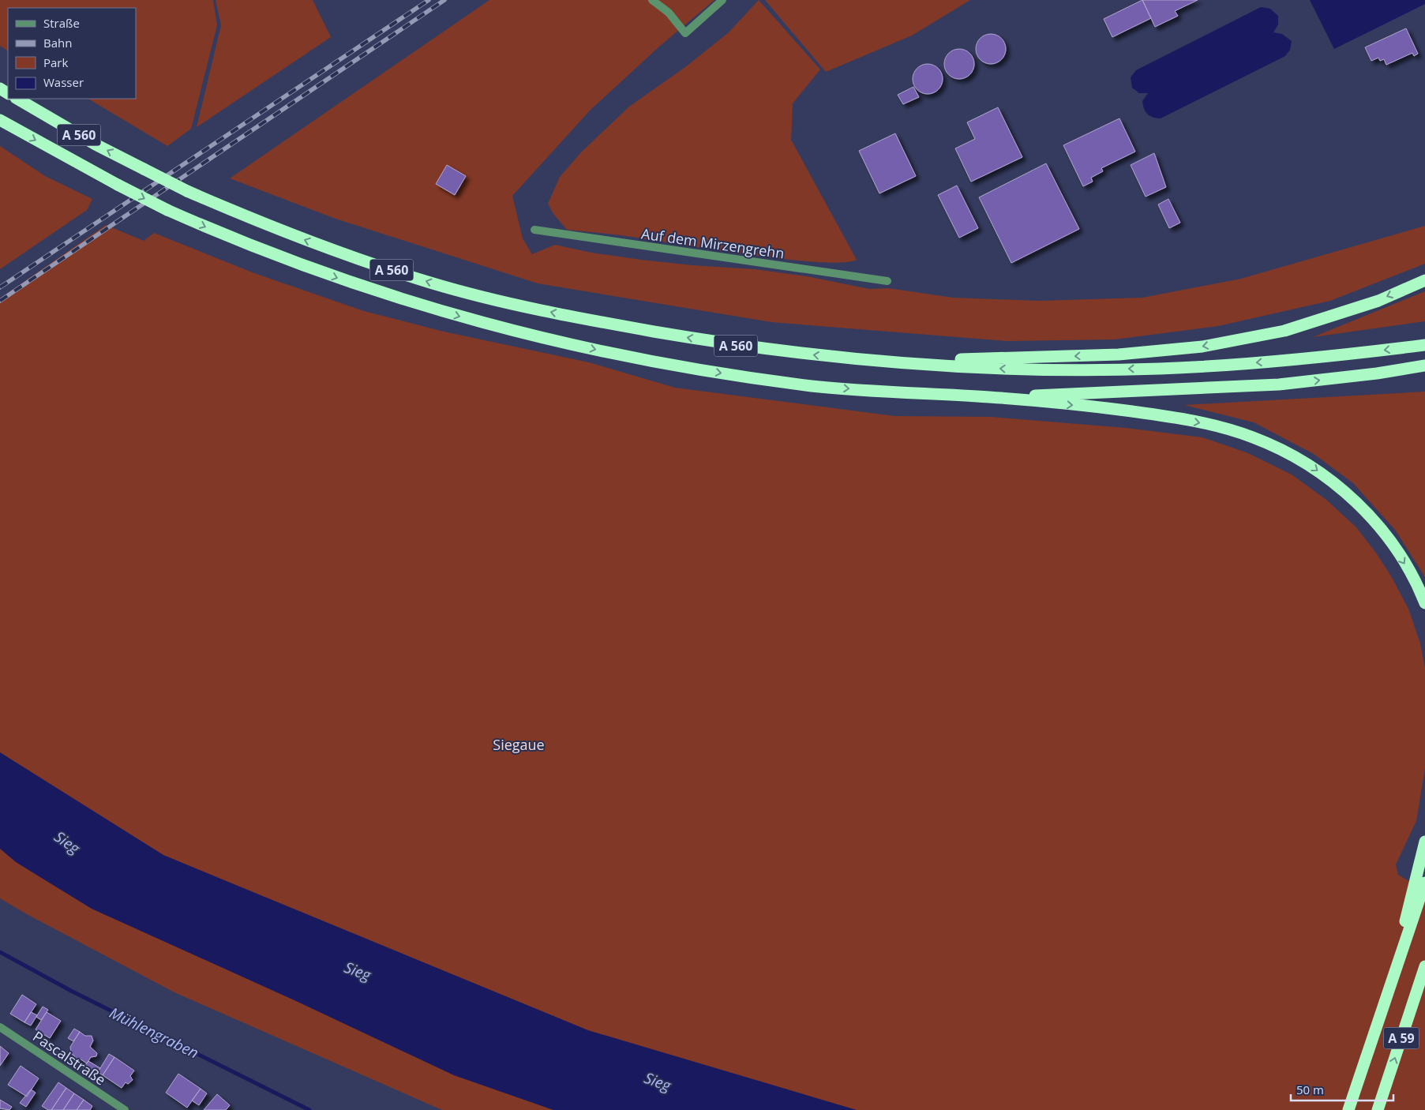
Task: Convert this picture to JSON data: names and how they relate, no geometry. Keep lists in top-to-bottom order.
{
  "streets": {
    "highway": ["A 560", "A 59"],
    "street": ["Auf dem Mirzengrehn", "Pascalstraße"]
  },
  "water": ["Sieg", "Mühlengraben"],
  "parks": ["Siegaue"],
  "legend": [
    "Straße",
    "Bahn",
    "Park",
    "Wasser"
  ],
  "scale_bar": "50 m"
}
